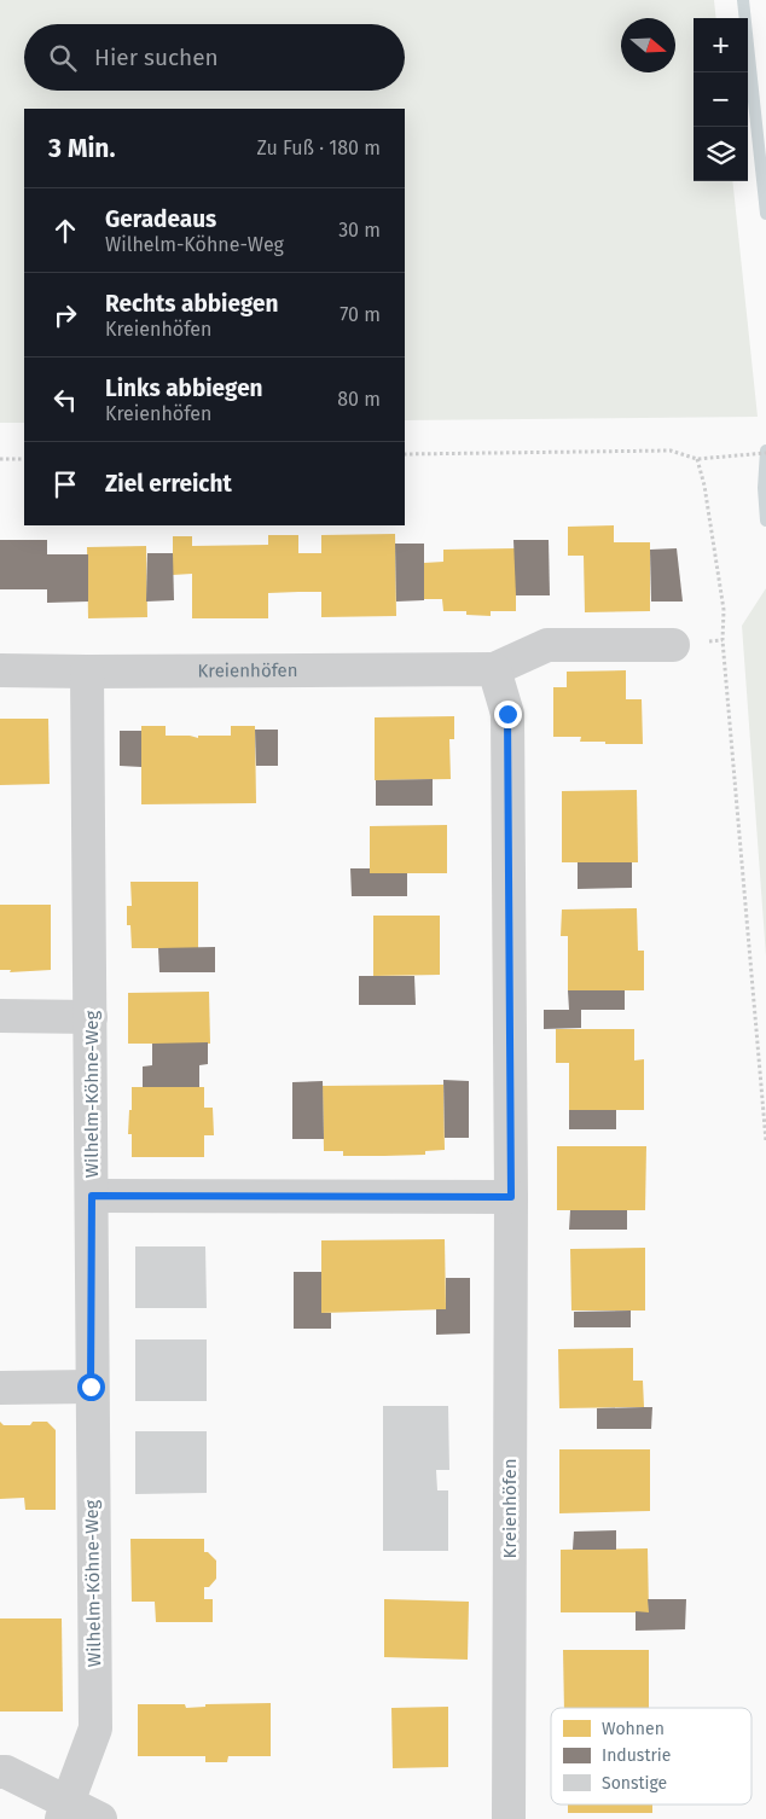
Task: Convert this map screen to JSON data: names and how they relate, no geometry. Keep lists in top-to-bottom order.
{
  "streets": {
    "street": ["Kreienhöfen", "Wilhelm-Köhne-Weg"]
  },
  "crossings": [
    ["Kreienhöfen", "Wilhelm-Köhne-Weg"]
  ],
  "legend": ["Wohnen", "Industrie", "Sonstige"],
  "north": "right",
  "page": {
    "map_buttons": ["+", "−"],
    "search": "Hier suchen",
    "heading": ["3 Min.", "Zu Fuß · 180 m"],
    "list": [
      ["Geradeaus", "Wilhelm-Köhne-Weg", "30 m"],
      ["Rechts abbiegen", "Kreienhöfen", "70 m"],
      ["Links abbiegen", "Kreienhöfen", "80 m"],
      "Ziel erreicht"
    ]
  }
}
